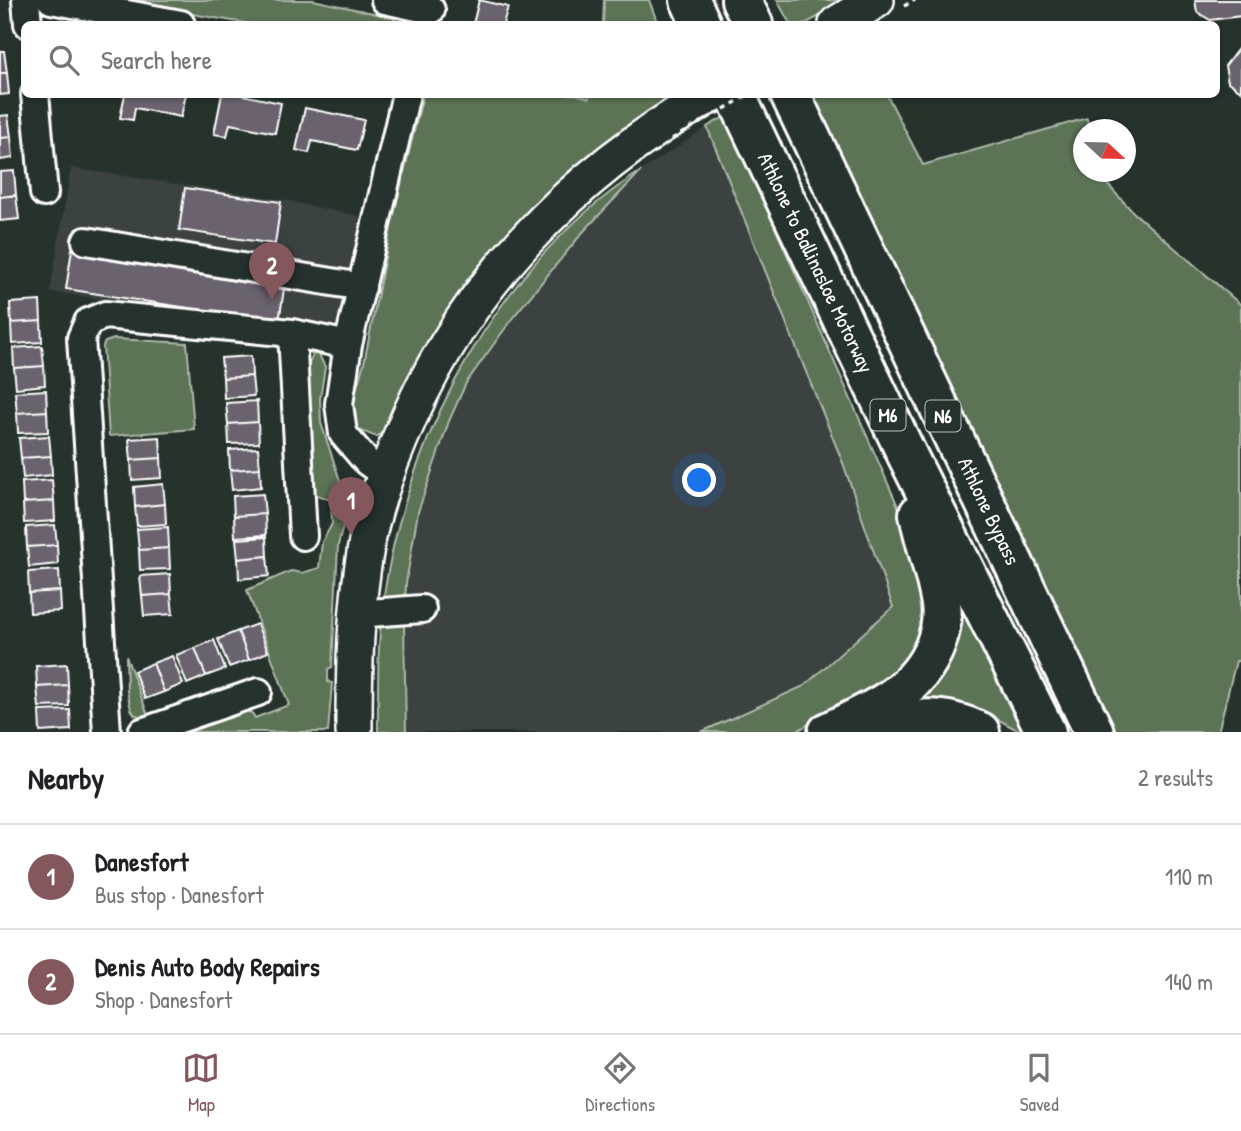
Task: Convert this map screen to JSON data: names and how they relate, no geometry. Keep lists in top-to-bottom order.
{
  "streets": {
    "highway": [
      "Athlone to Ballinasloe Motorway",
      "M6",
      "N6",
      "Athlone Bypass"
    ]
  },
  "north": "right",
  "page": {
    "search": "Search here",
    "pins": ["2", "1"],
    "heading": ["Nearby", "2 results"],
    "list": [
      {
        "mark": "1",
        "name": "Danesfort",
        "note": "Bus stop · Danesfort",
        "value": "110 m"
      },
      {
        "mark": "2",
        "name": "Denis Auto Body Repairs",
        "note": "Shop · Danesfort",
        "value": "140 m"
      }
    ],
    "nav": ["Map", "Directions", "Saved"]
  }
}
